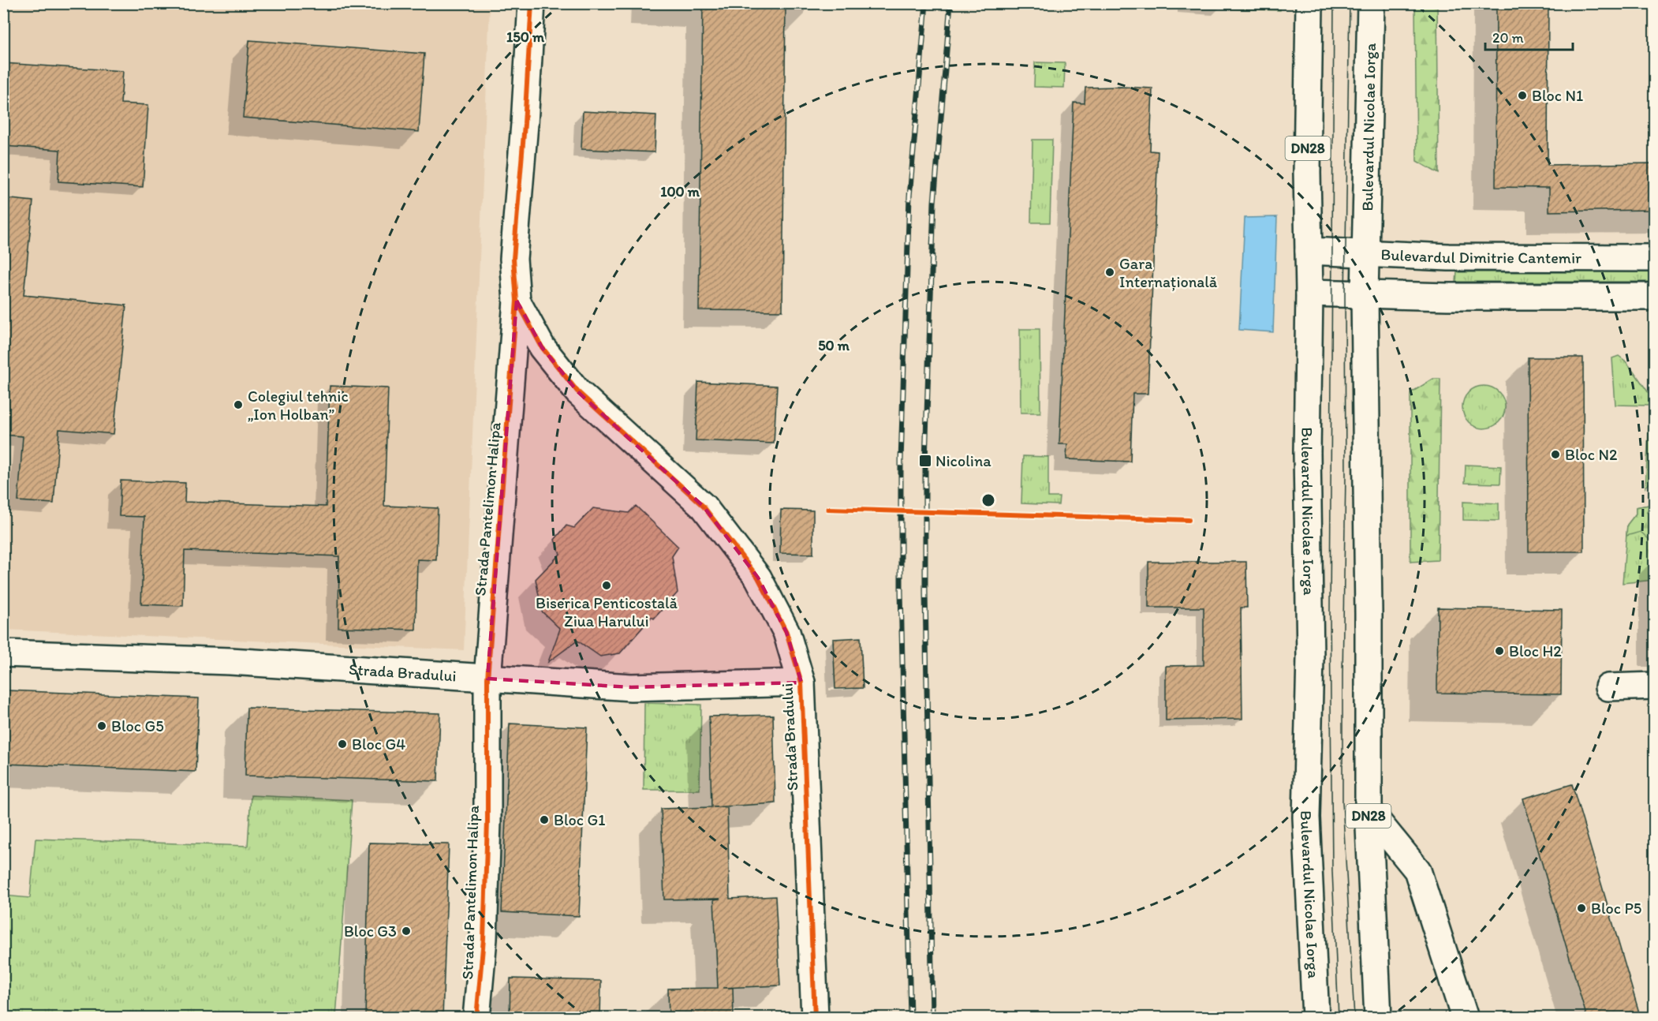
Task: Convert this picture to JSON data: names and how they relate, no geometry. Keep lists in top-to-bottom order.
{
  "streets": {
    "street": [
      "Bulevardul Nicolae Iorga",
      "DN28",
      "Bulevardul Dimitrie Cantemir",
      "Strada Pantelimon Halipa",
      "Strada Bradului"
    ]
  },
  "crossings": [
    ["Bulevardul Nicolae Iorga", "Bulevardul Dimitrie Cantemir"],
    ["Strada Pantelimon Halipa", "Strada Bradului"]
  ],
  "places": {
    "other": [
      "Bloc N1",
      "Gara Internațională",
      "Colegiul tehnic „Ion Holban”",
      "Bloc N2",
      "Biserica Penticostală Ziua Harului",
      "Bloc H2",
      "Bloc G5",
      "Bloc G4",
      "Bloc G1",
      "Bloc P5",
      "Bloc G3"
    ],
    "transit": ["Nicolina"]
  },
  "scale_bar": "20 m",
  "rings": ["150 m", "100 m", "50 m"]
}
